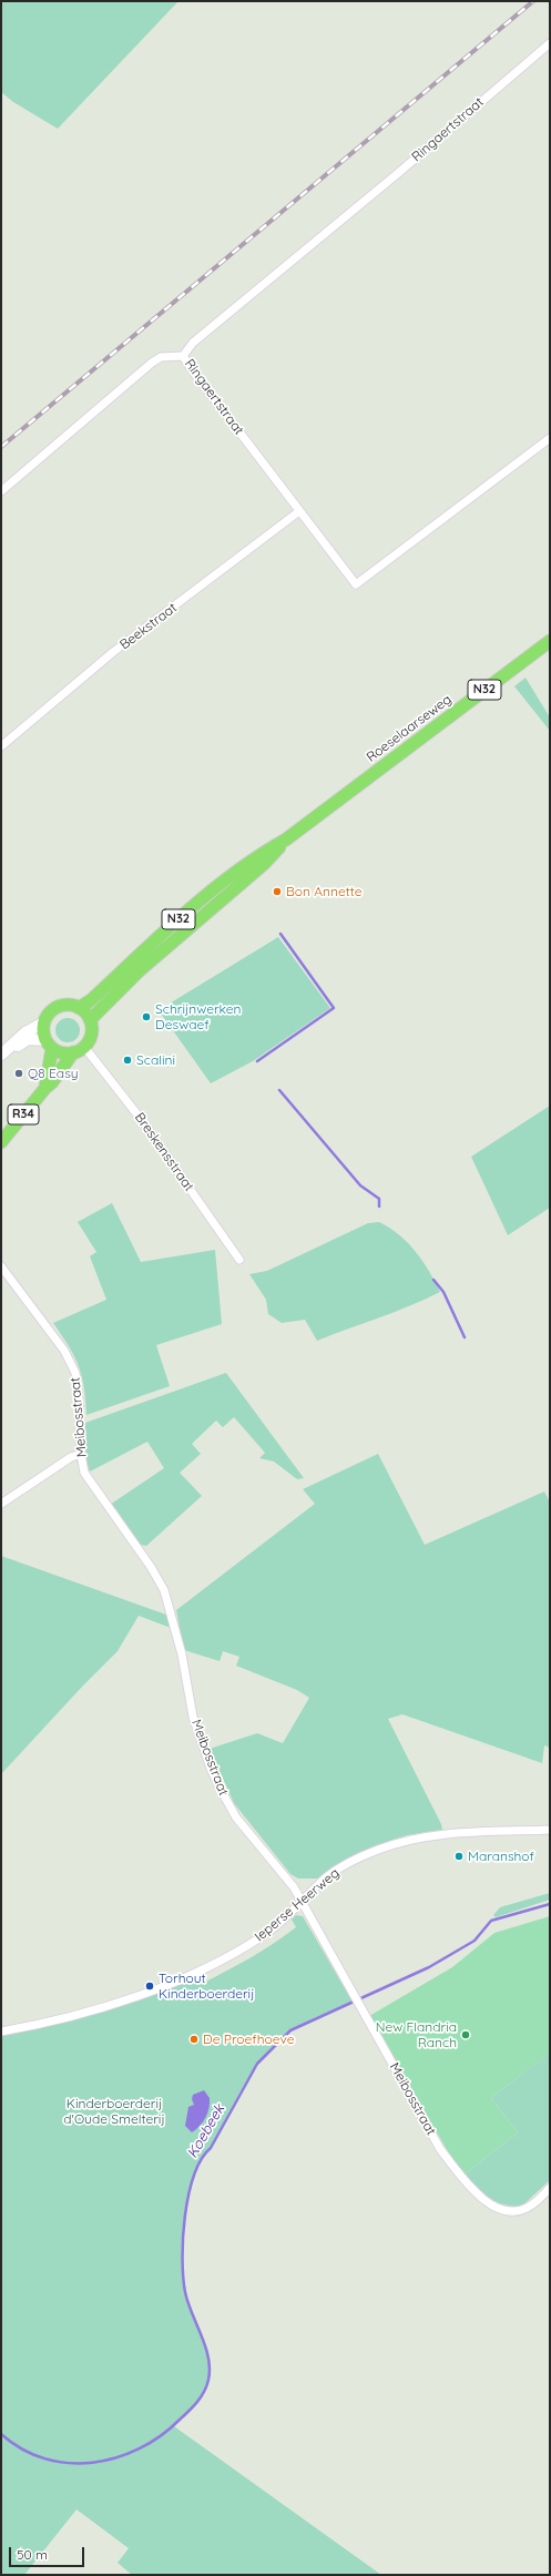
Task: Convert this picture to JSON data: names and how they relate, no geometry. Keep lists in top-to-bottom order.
{
  "streets": {
    "main road": ["N32", "Roeselaarseweg", "R34"],
    "street": [
      "Ringaertstraat",
      "Beekstraat",
      "Breskensstraat",
      "Meibosstraat",
      "Ieperse Heerweg"
    ]
  },
  "crossings": [
    ["Ringaertstraat", "Beekstraat"],
    ["Roeselaarseweg", "R34"],
    ["Roeselaarseweg", "Breskensstraat"],
    ["R34", "Breskensstraat"],
    ["Meibosstraat", "Ieperse Heerweg"]
  ],
  "water": ["Koebeek"],
  "parks": ["Kinderboerderij d'Oude Smelterij"],
  "places": [
    "Bon Annette",
    "Schrijnwerken Deswaef",
    "Scalini",
    "Q8 Easy",
    "Maranshof",
    "Torhout Kinderboerderij",
    "New Flandria Ranch",
    "De Proefhoeve"
  ],
  "scale_bar": "50 m"
}
